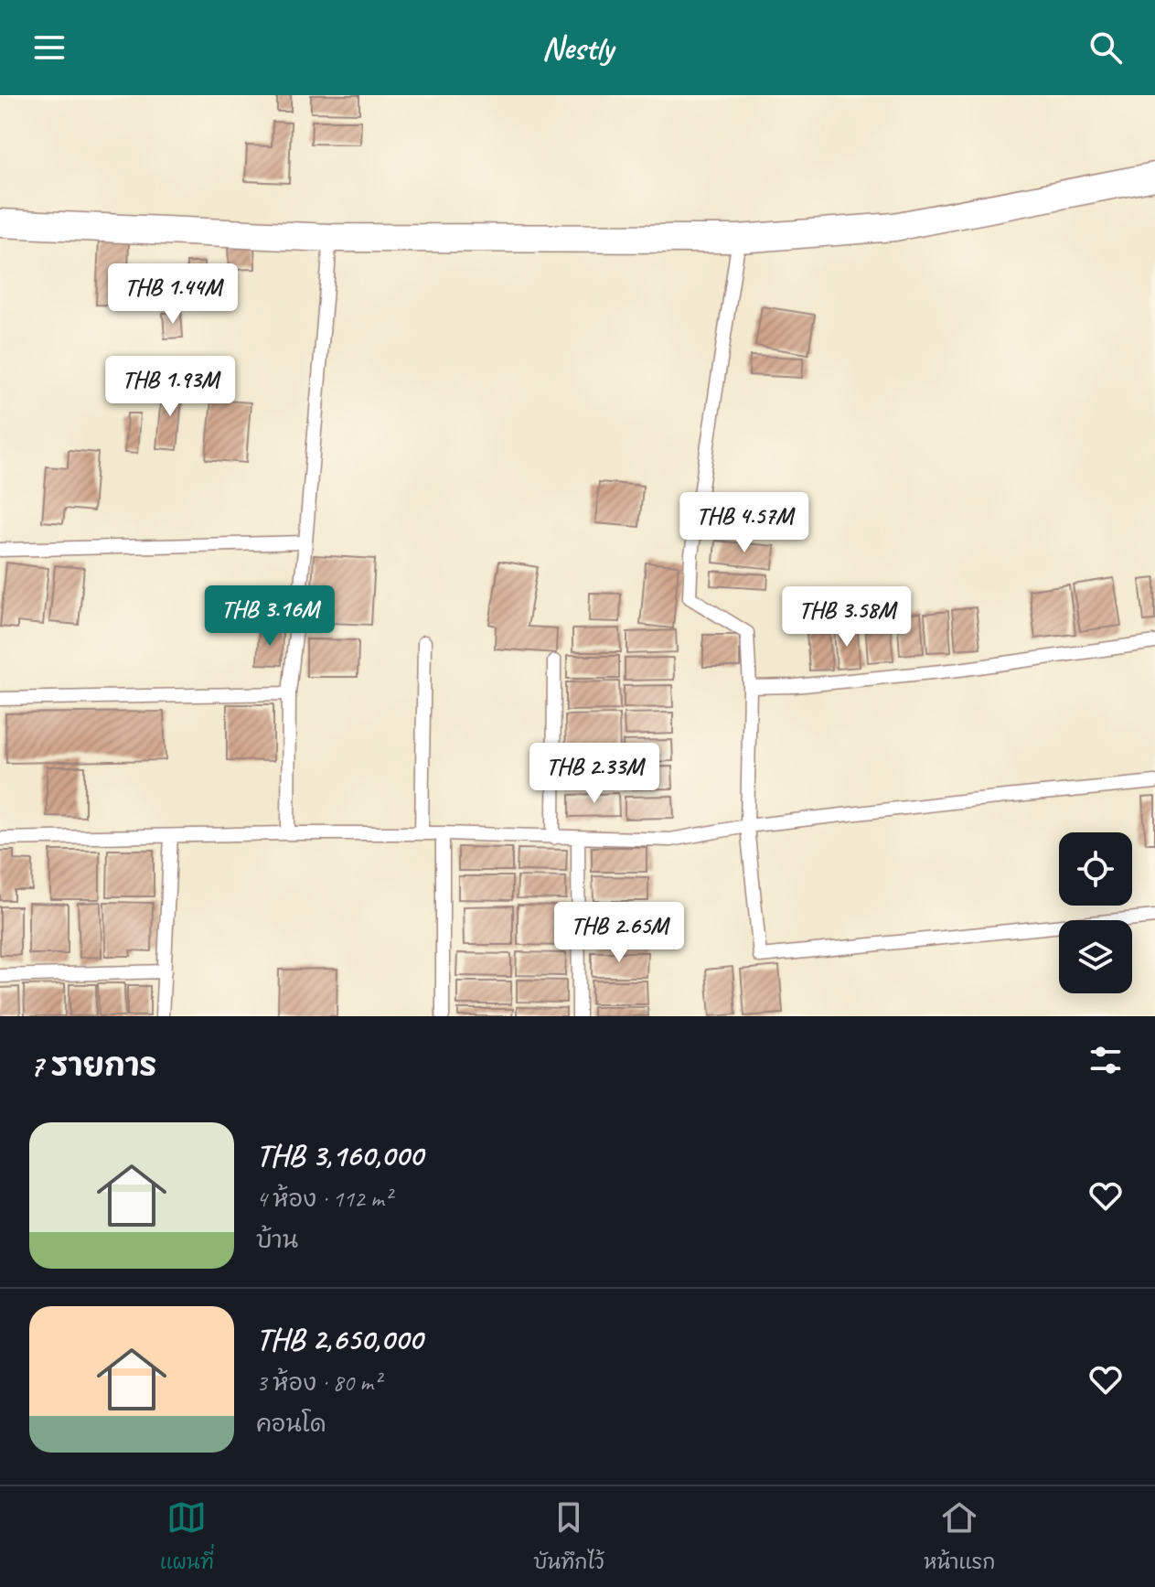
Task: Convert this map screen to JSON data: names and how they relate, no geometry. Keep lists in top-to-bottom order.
{
  "page": {
    "header": "Nestly",
    "price": [
      "THB 1.44M",
      "THB 1.93M",
      "THB 4.57M",
      "THB 3.16M",
      "THB 3.58M",
      "THB 2.33M",
      "THB 2.65M"
    ],
    "heading": "7 รายการ",
    "list": [
      {
        "name": "THB 3,160,000",
        "note": "4 ห้อง · 112 m² · บ้าน"
      },
      {
        "name": "THB 2,650,000",
        "note": "3 ห้อง · 80 m² · คอนโด"
      }
    ],
    "tabs": ["แผนที่", "บันทึกไว้", "หน้าแรก"]
  }
}
